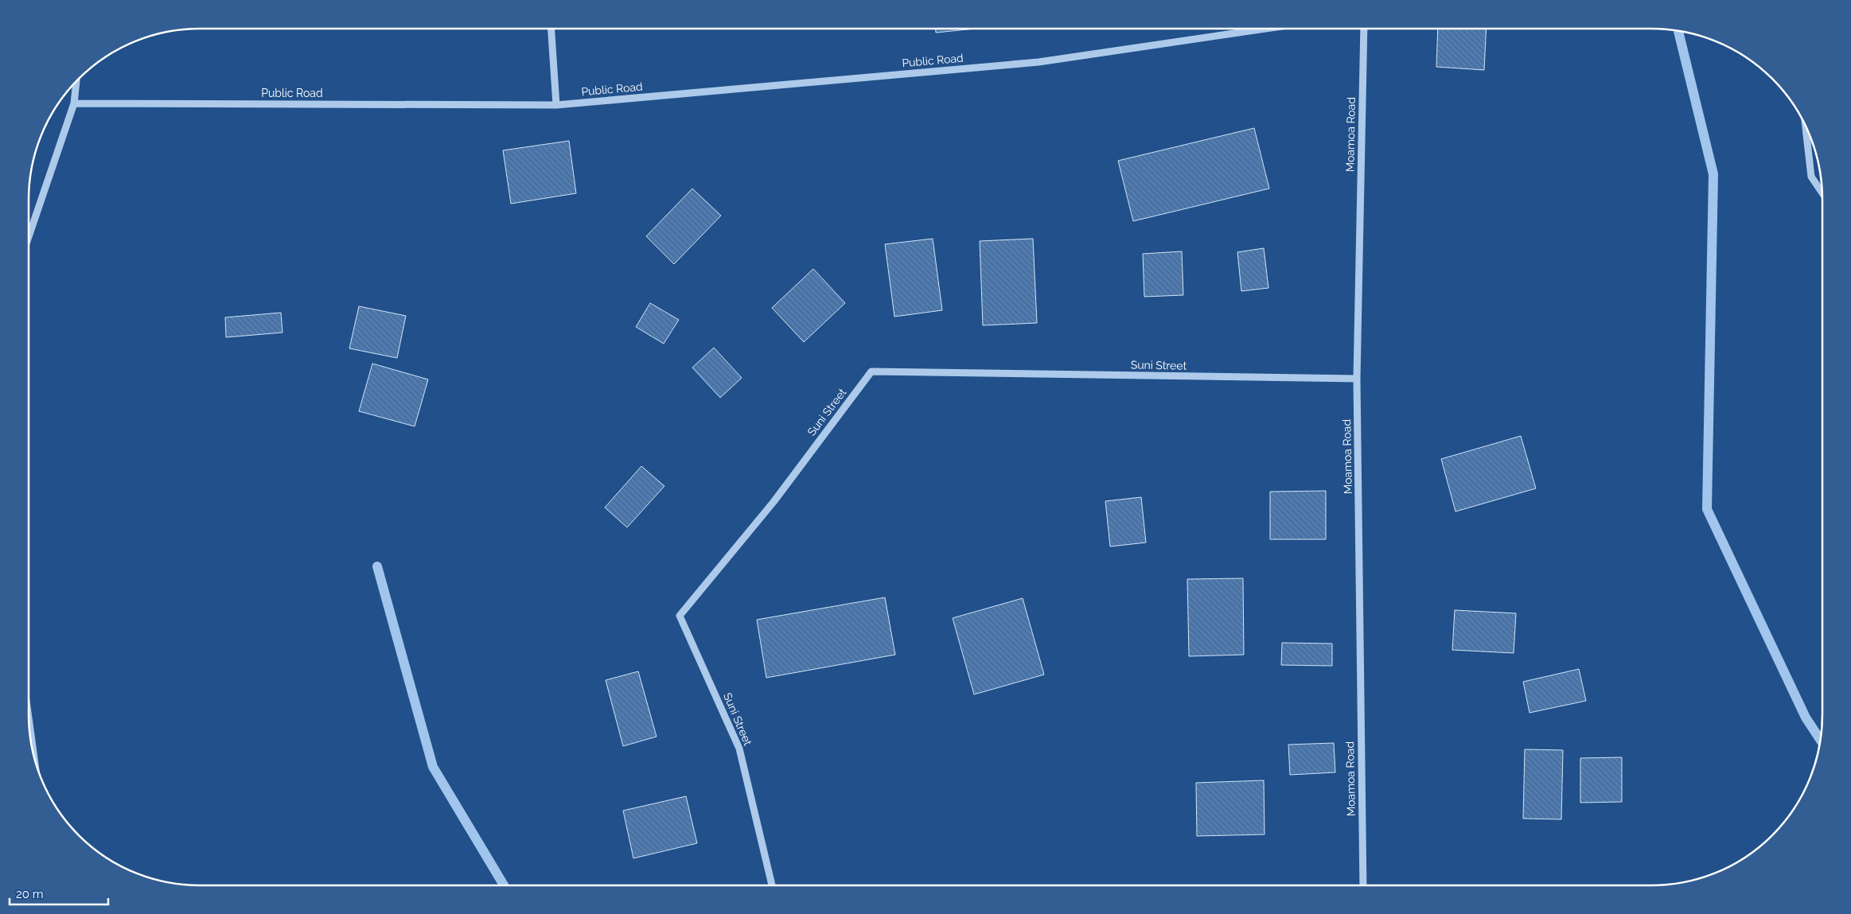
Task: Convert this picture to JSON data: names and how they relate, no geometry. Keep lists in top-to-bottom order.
{
  "streets": {
    "street": ["Public Road", "Moamoa Road", "Suni Street"]
  },
  "crossings": [
    ["Moamoa Road", "Suni Street"]
  ],
  "scale_bar": "20 m"
}
